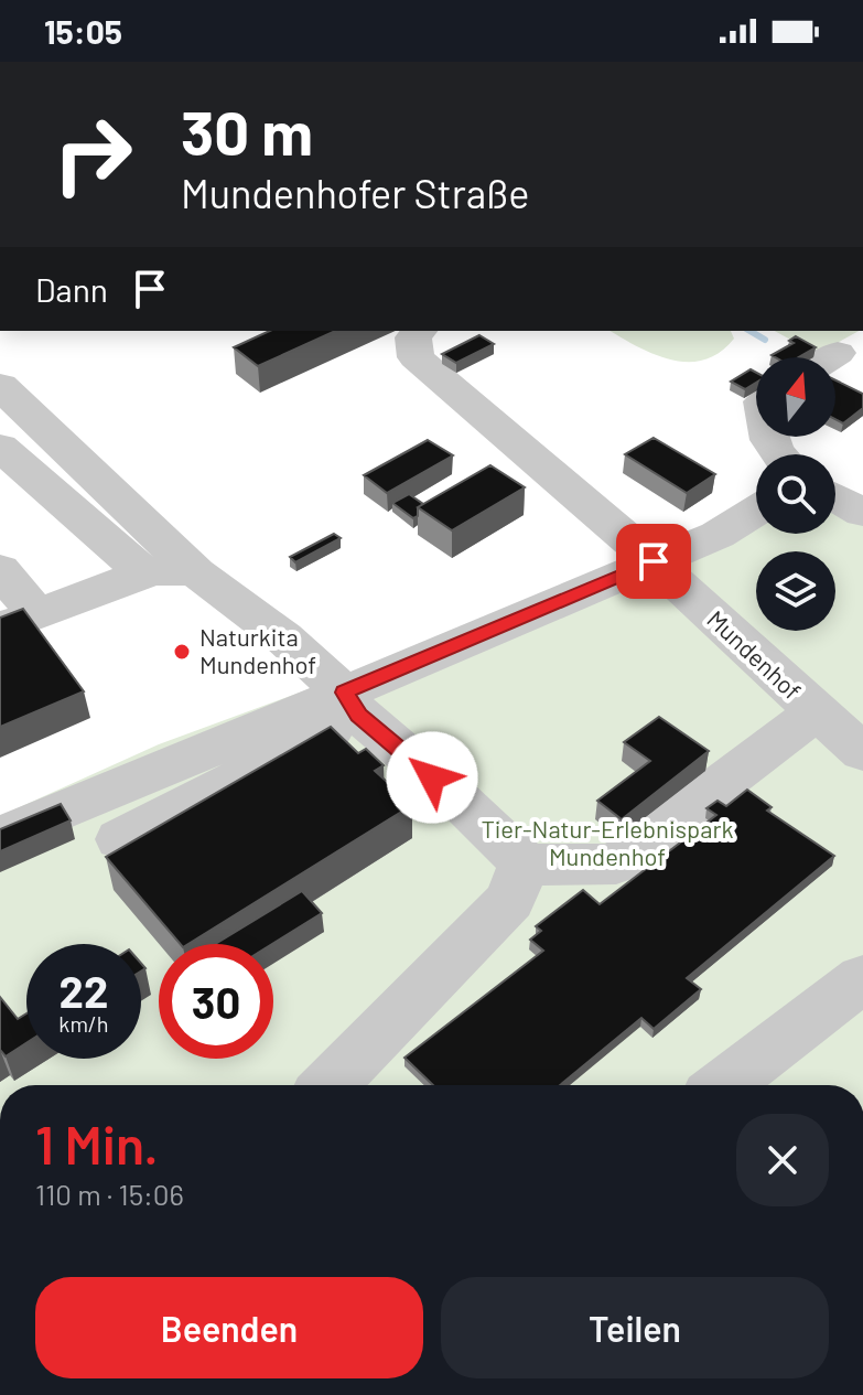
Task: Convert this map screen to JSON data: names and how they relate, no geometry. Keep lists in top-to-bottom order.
{
  "streets": {
    "street": ["Mundenhof"]
  },
  "parks": ["Tier-Natur-Erlebnispark Mundenhof"],
  "places": ["Naturkita Mundenhof"],
  "north": "top",
  "page": {
    "status": "15:05",
    "turn": ["30 m", "Mundenhofer Straße"],
    "then": "Dann",
    "speed": "22 km/h",
    "limit": "30",
    "heading": ["1 Min.", "110 m · 15:06"],
    "buttons": ["Beenden", "Teilen"]
  }
}
